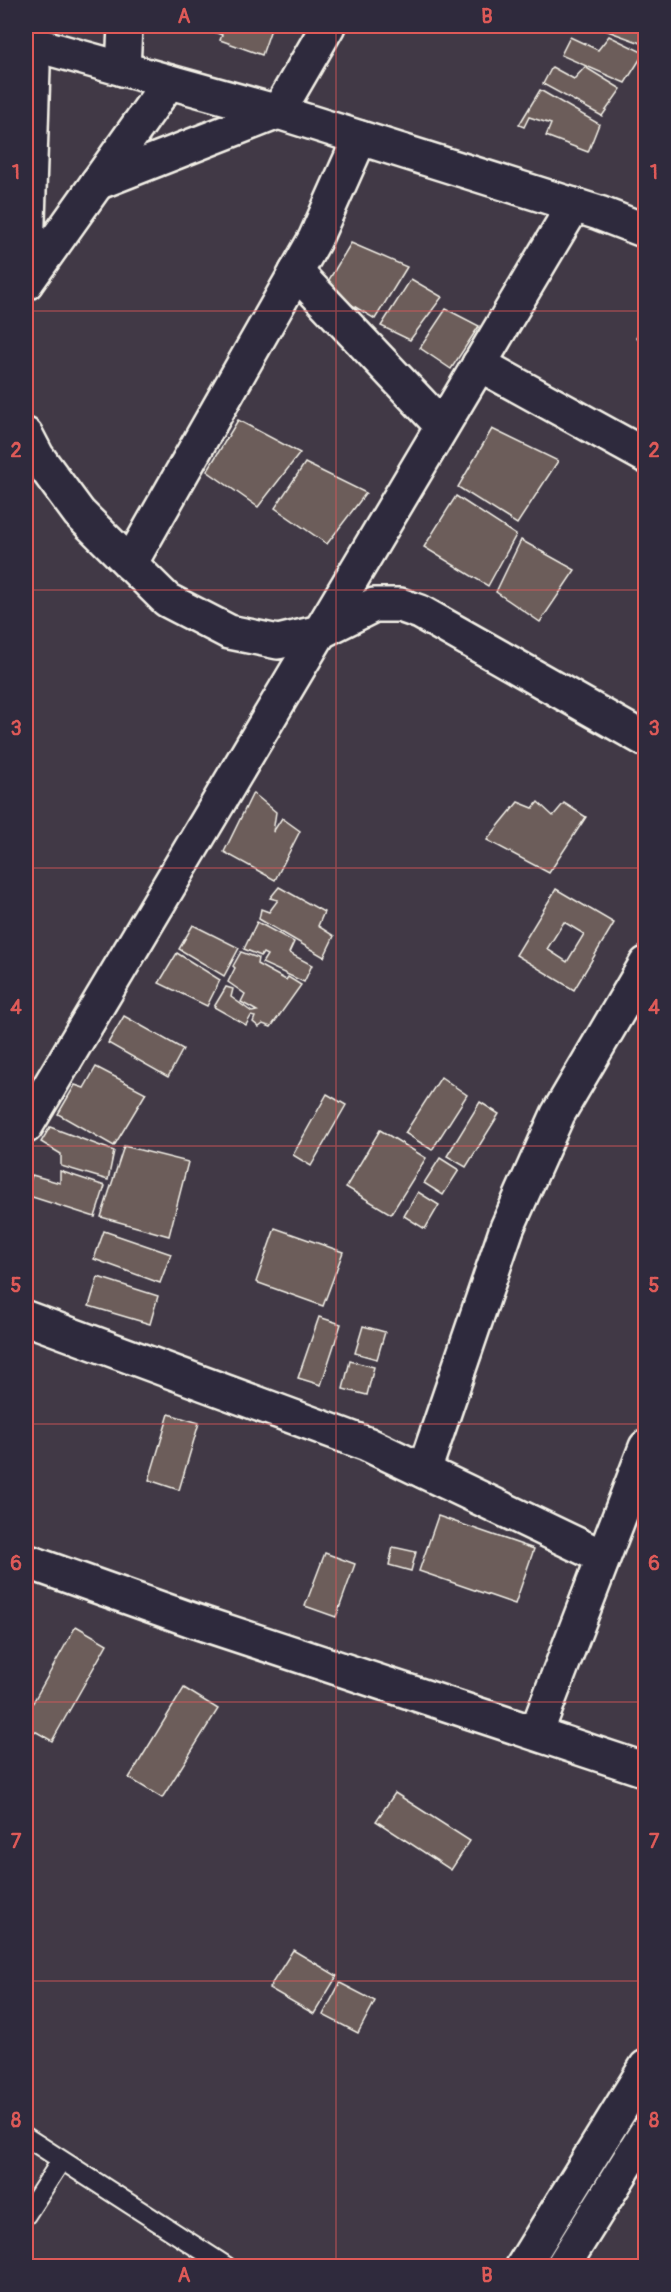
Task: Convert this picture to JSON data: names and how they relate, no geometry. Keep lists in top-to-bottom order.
{
  "grid": {
    "columns": ["A", "B"],
    "rows": [
      "1",
      "2",
      "3",
      "4",
      "5",
      "6",
      "7",
      "8"
    ]
  }
}
